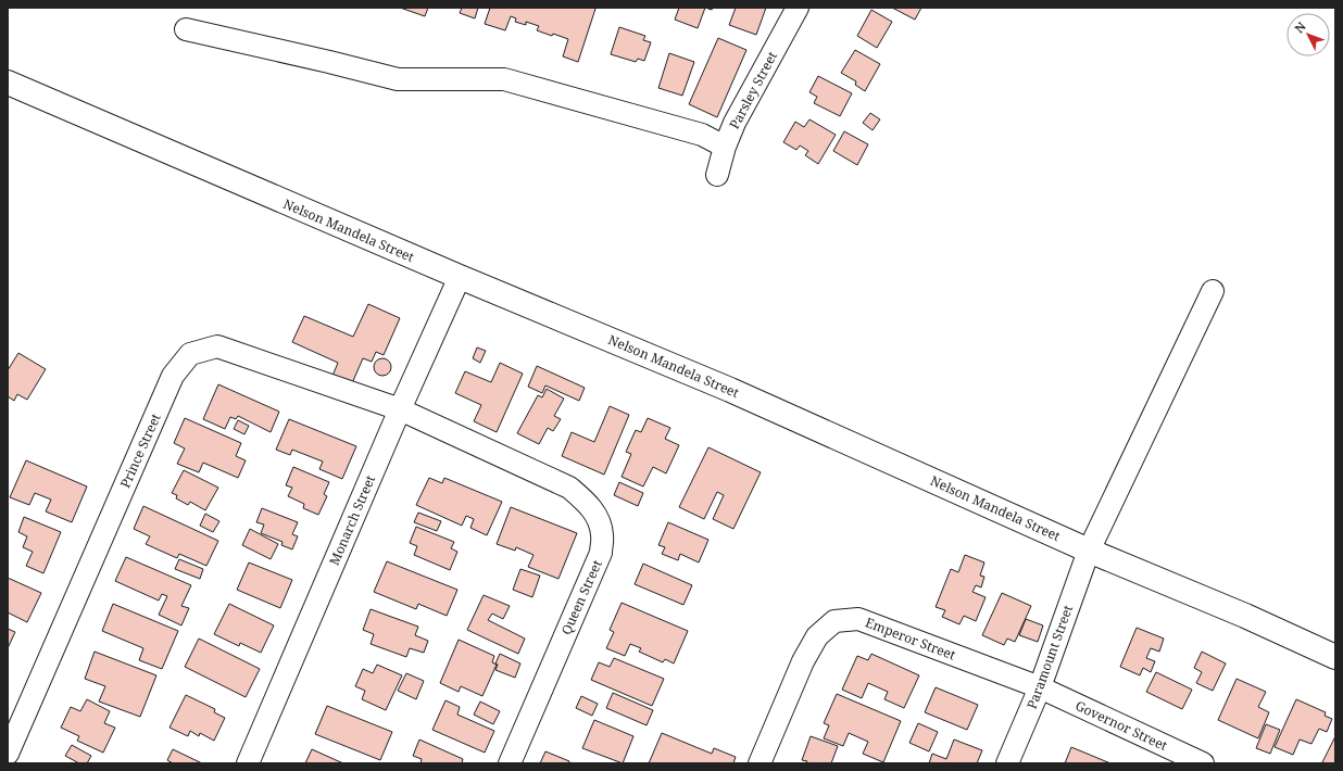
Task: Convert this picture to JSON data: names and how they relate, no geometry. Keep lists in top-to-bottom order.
{
  "streets": {
    "street": [
      "Parsley Street",
      "Nelson Mandela Street",
      "Prince Street",
      "Monarch Street",
      "Queen Street",
      "Emperor Street",
      "Paramount Street",
      "Governor Street"
    ]
  },
  "crossings": [
    ["Nelson Mandela Street", "Monarch Street"],
    ["Nelson Mandela Street", "Paramount Street"],
    ["Prince Street", "Monarch Street"],
    ["Prince Street", "Queen Street"],
    ["Monarch Street", "Queen Street"],
    ["Emperor Street", "Paramount Street"],
    ["Emperor Street", "Governor Street"],
    ["Paramount Street", "Governor Street"]
  ],
  "north": "top left"
}
